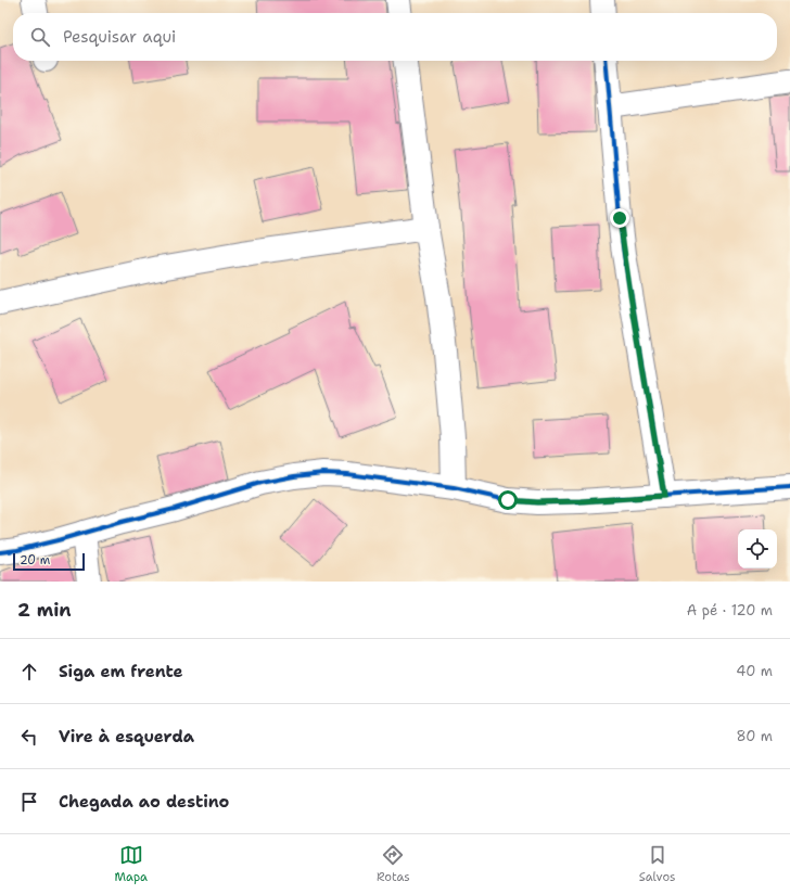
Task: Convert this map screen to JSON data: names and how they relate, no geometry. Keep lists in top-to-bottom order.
{
  "scale_bar": "20 m",
  "page": {
    "search": "Pesquisar aqui",
    "scale": "20 m",
    "heading": ["2 min", "A pé · 120 m"],
    "list": [
      ["Siga em frente", "40 m"],
      ["Vire à esquerda", "80 m"],
      "Chegada ao destino"
    ],
    "nav": ["Mapa", "Rotas", "Salvos"]
  }
}
